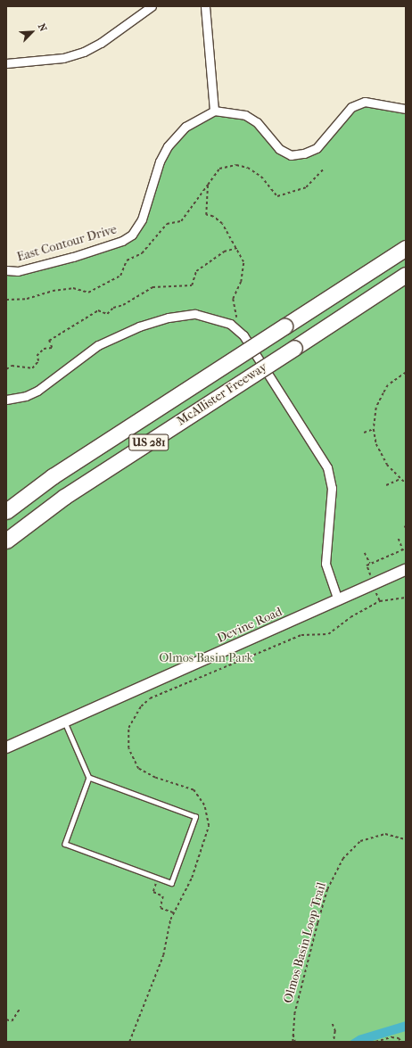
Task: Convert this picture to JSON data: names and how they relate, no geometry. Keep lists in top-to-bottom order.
{
  "streets": {
    "highway": ["McAllister Freeway", "US 281"],
    "street": ["East Contour Drive", "Devine Road"],
    "path": ["Olmos Basin Loop Trail"]
  },
  "parks": ["Olmos Basin Park"],
  "north": "top right"
}
